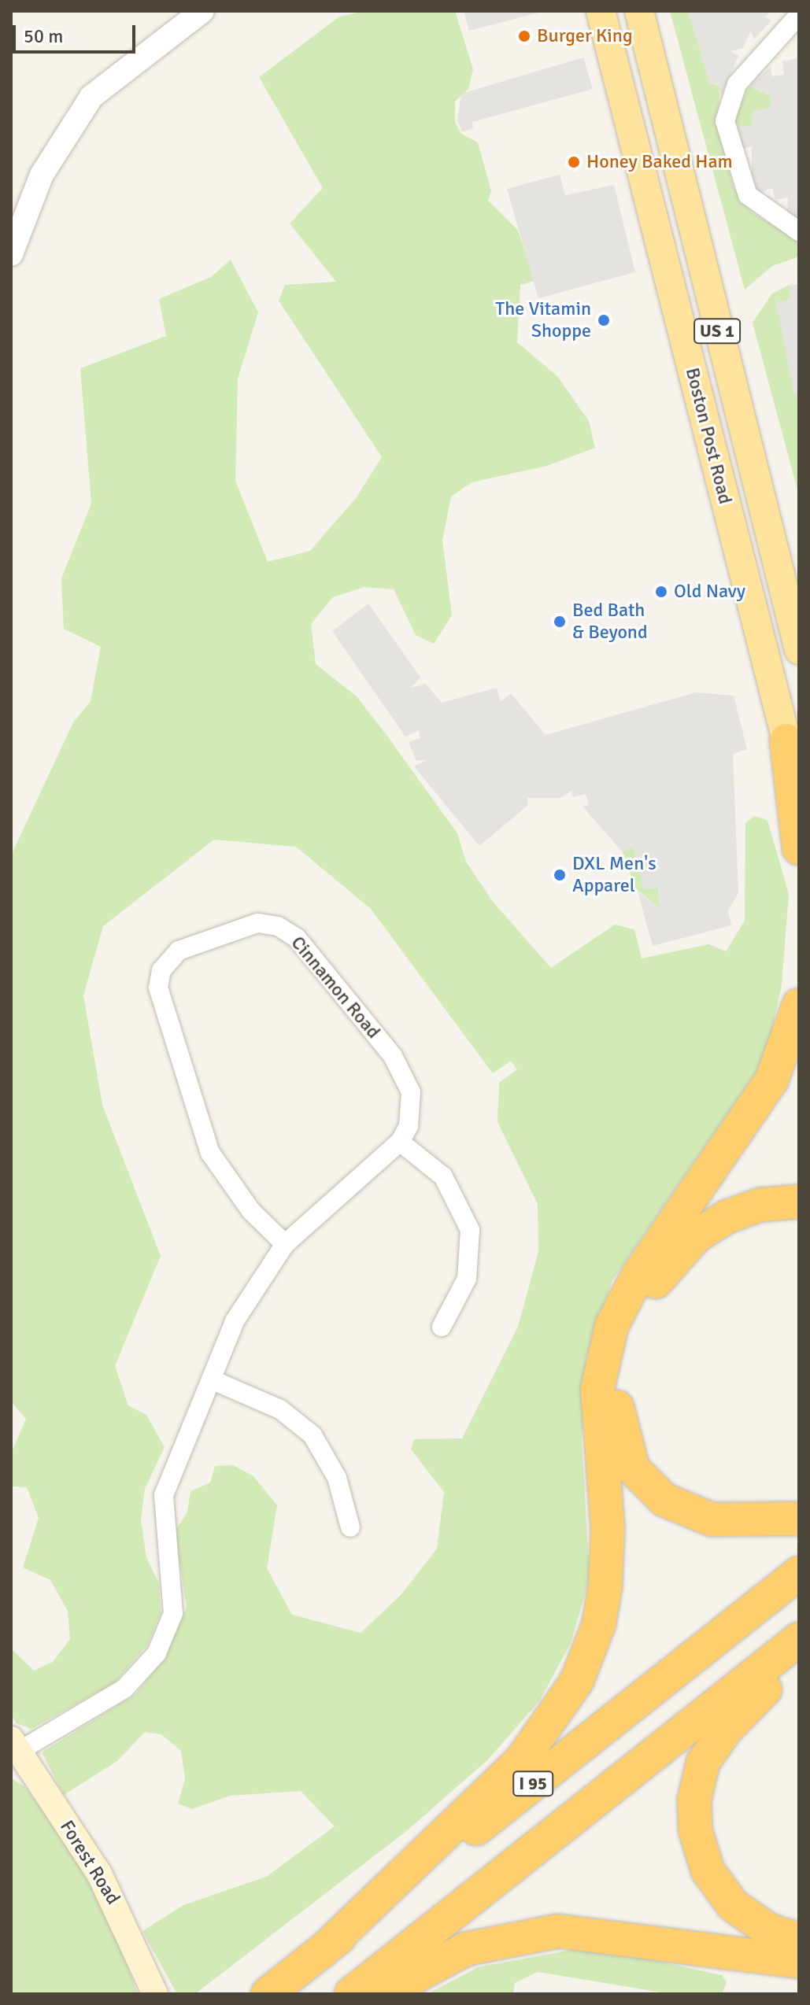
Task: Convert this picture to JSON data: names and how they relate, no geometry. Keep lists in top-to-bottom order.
{
  "streets": {
    "highway": ["I 95"],
    "main road": ["US 1", "Boston Post Road", "Forest Road"],
    "street": ["Cinnamon Road"]
  },
  "places": [
    "Burger King",
    "Honey Baked Ham",
    "The Vitamin Shoppe",
    "Old Navy",
    "Bed Bath & Beyond",
    "DXL Men's Apparel"
  ],
  "scale_bar": "50 m"
}
